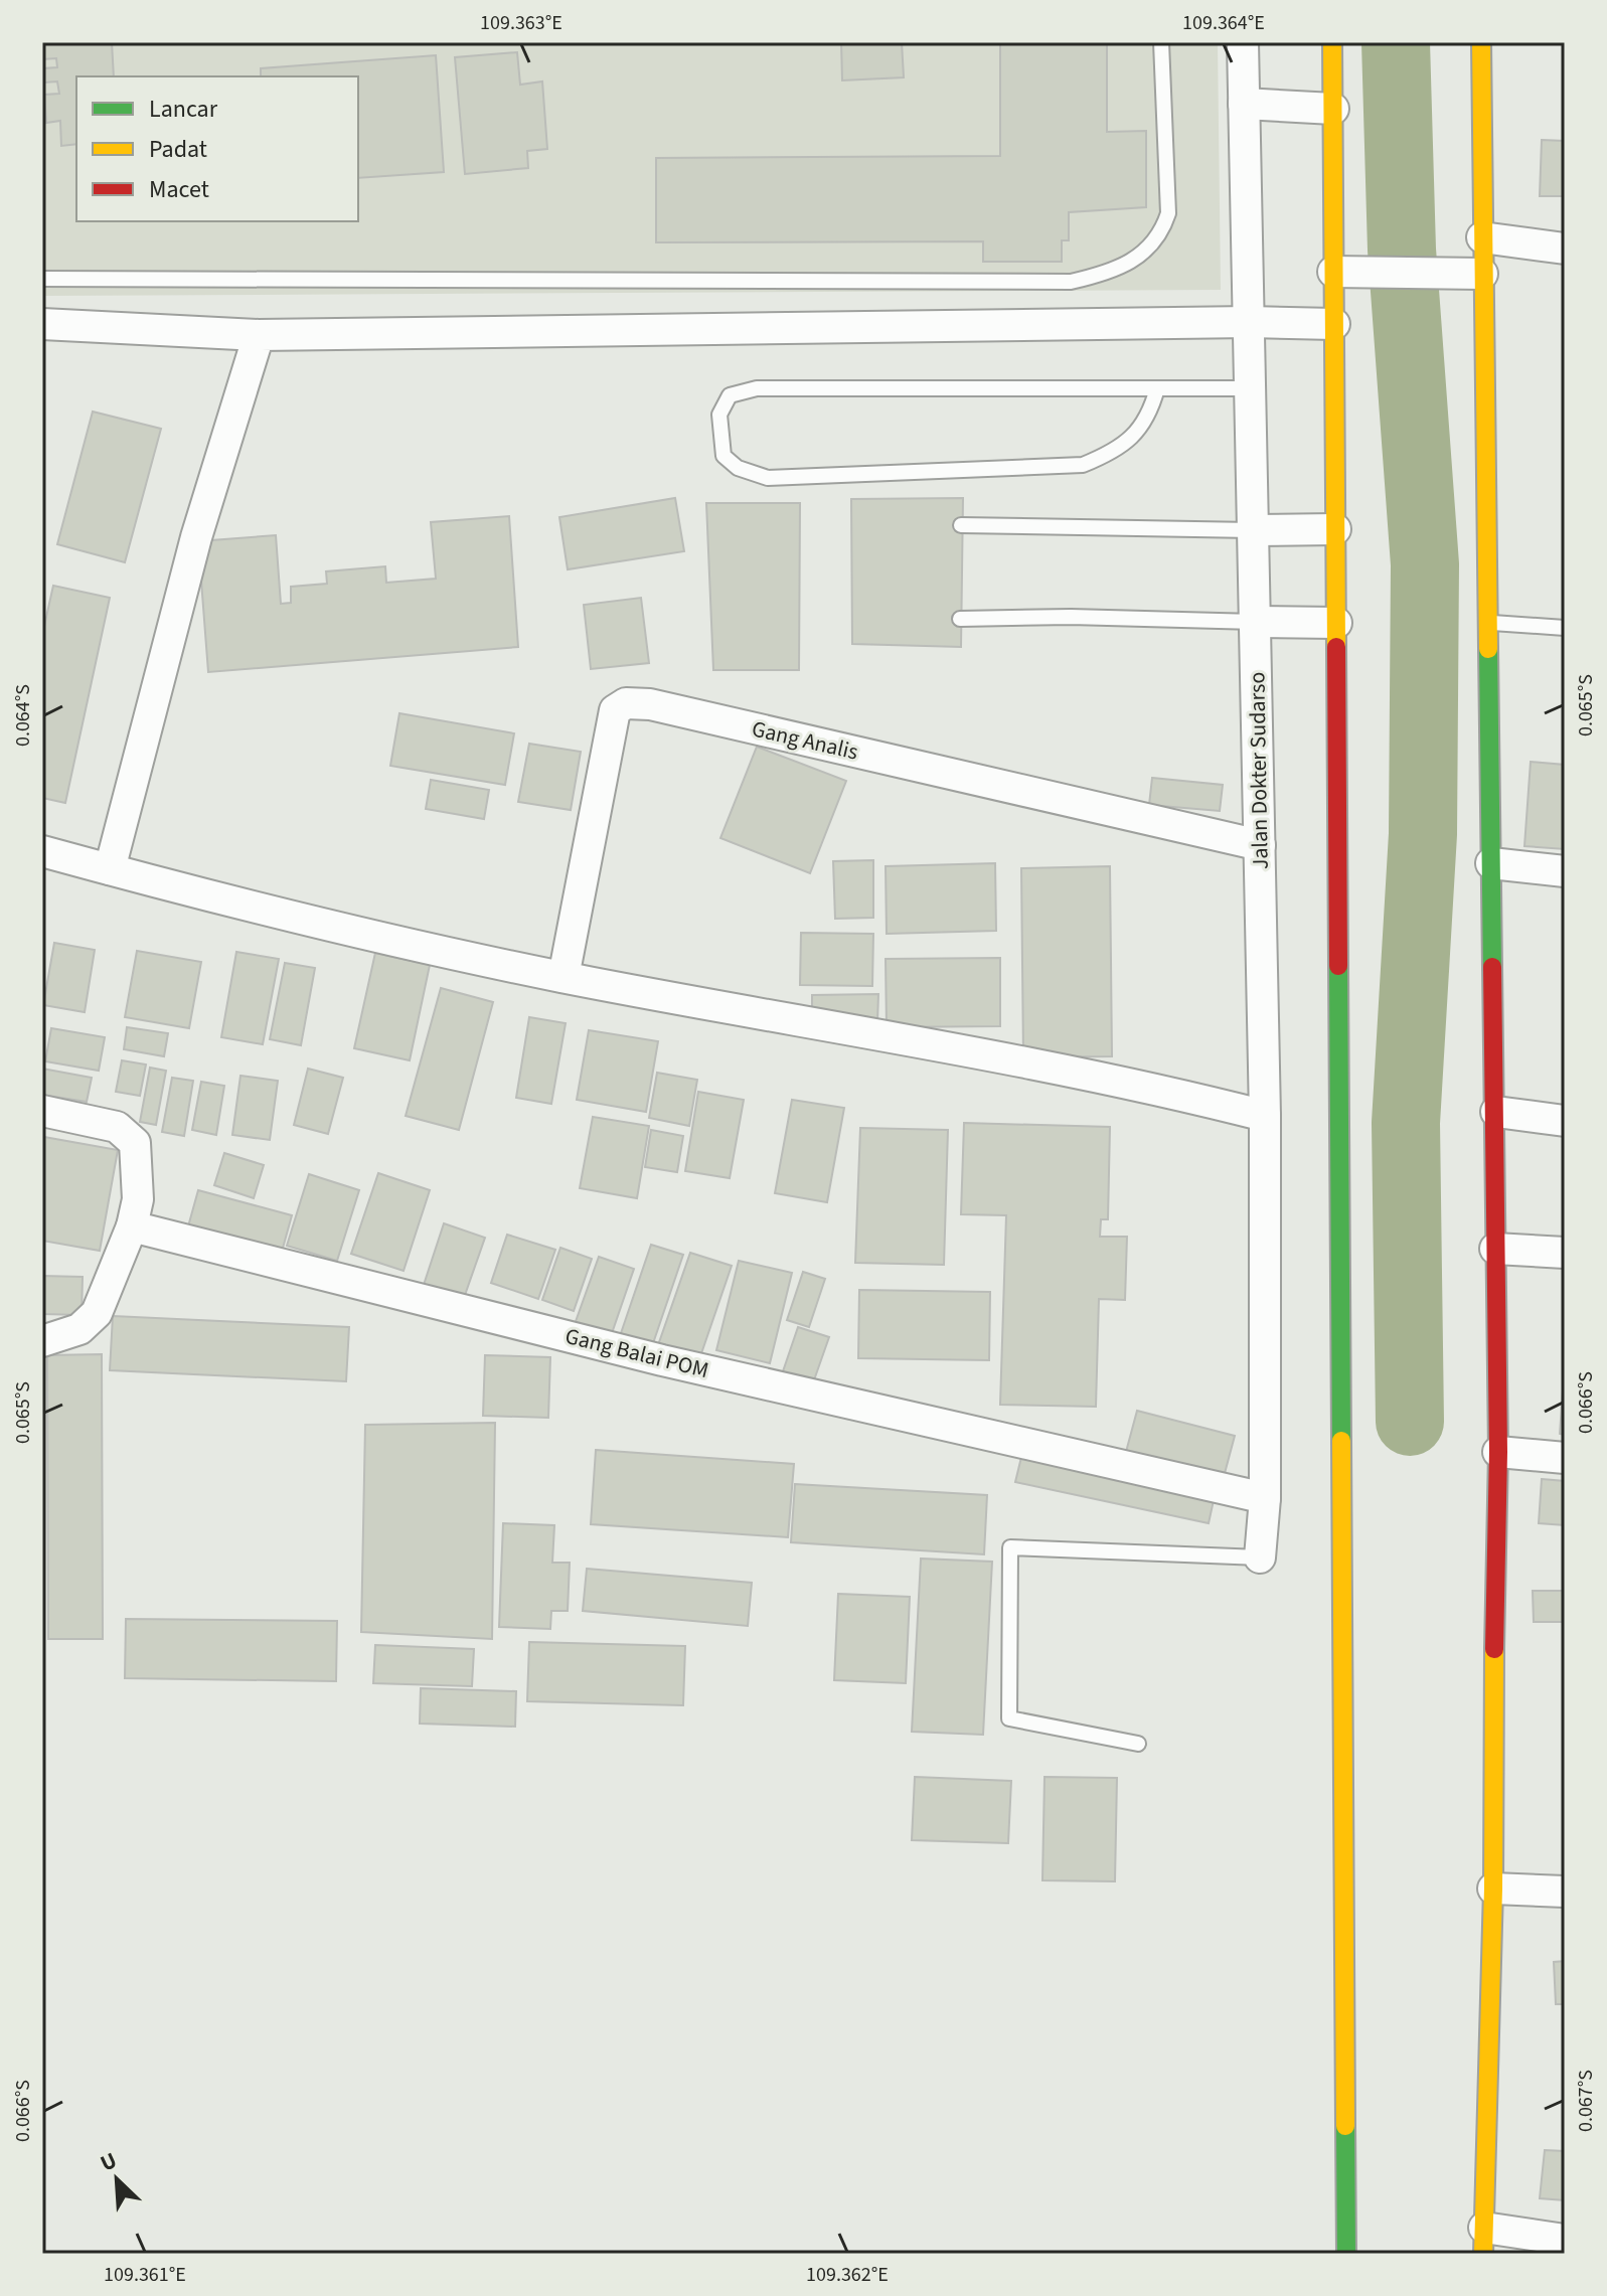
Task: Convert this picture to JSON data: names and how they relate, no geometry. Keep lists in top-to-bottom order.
{
  "streets": {
    "street": ["Gang Analis", "Jalan Dokter Sudarso", "Gang Balai POM"]
  },
  "crossings": [
    ["Gang Analis", "Jalan Dokter Sudarso"],
    ["Jalan Dokter Sudarso", "Gang Balai POM"]
  ],
  "legend": ["Lancar", "Padat", "Macet"],
  "north": "top left",
  "coordinates": [
    "109.363°E",
    "109.364°E",
    "0.065°S",
    "0.064°S",
    "0.066°S",
    "0.067°S",
    "109.361°E",
    "109.362°E"
  ]
}
